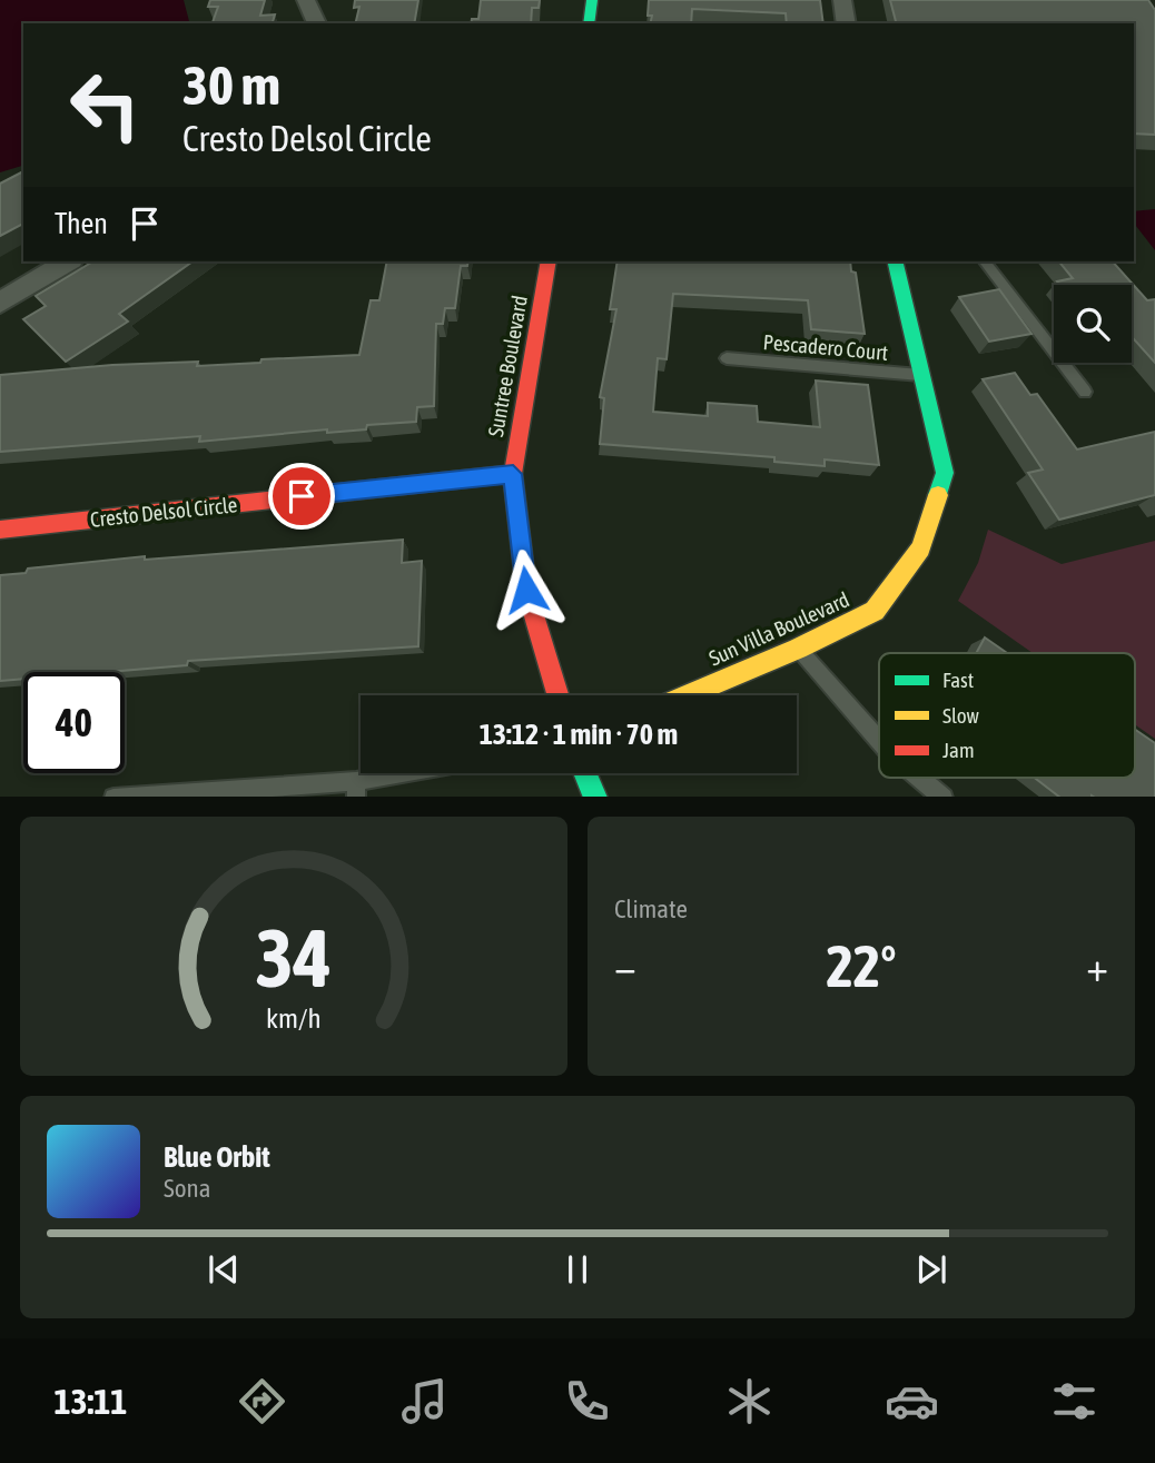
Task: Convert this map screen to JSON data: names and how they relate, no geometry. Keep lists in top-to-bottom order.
{
  "streets": {
    "street": ["Suntree Boulevard", "Cresto Delsol Circle", "Sun Villa Boulevard"],
    "lane": ["Pescadero Court"]
  },
  "crossings": [
    ["Pescadero Court", "Sun Villa Boulevard"],
    ["Suntree Boulevard", "Cresto Delsol Circle"]
  ],
  "legend": ["Fast", "Slow", "Jam"],
  "page": {
    "turn": ["30 m", "Cresto Delsol Circle"],
    "then": "Then",
    "limit": "40",
    "trip": "13:12 · 1 min · 70 m",
    "tile": "Climate",
    "heat": ["−", "22°", "+"],
    "song": ["Blue Orbit", "Sona"],
    "tabs": "13:11",
    "gauge": ["34", "km/h"]
  }
}
